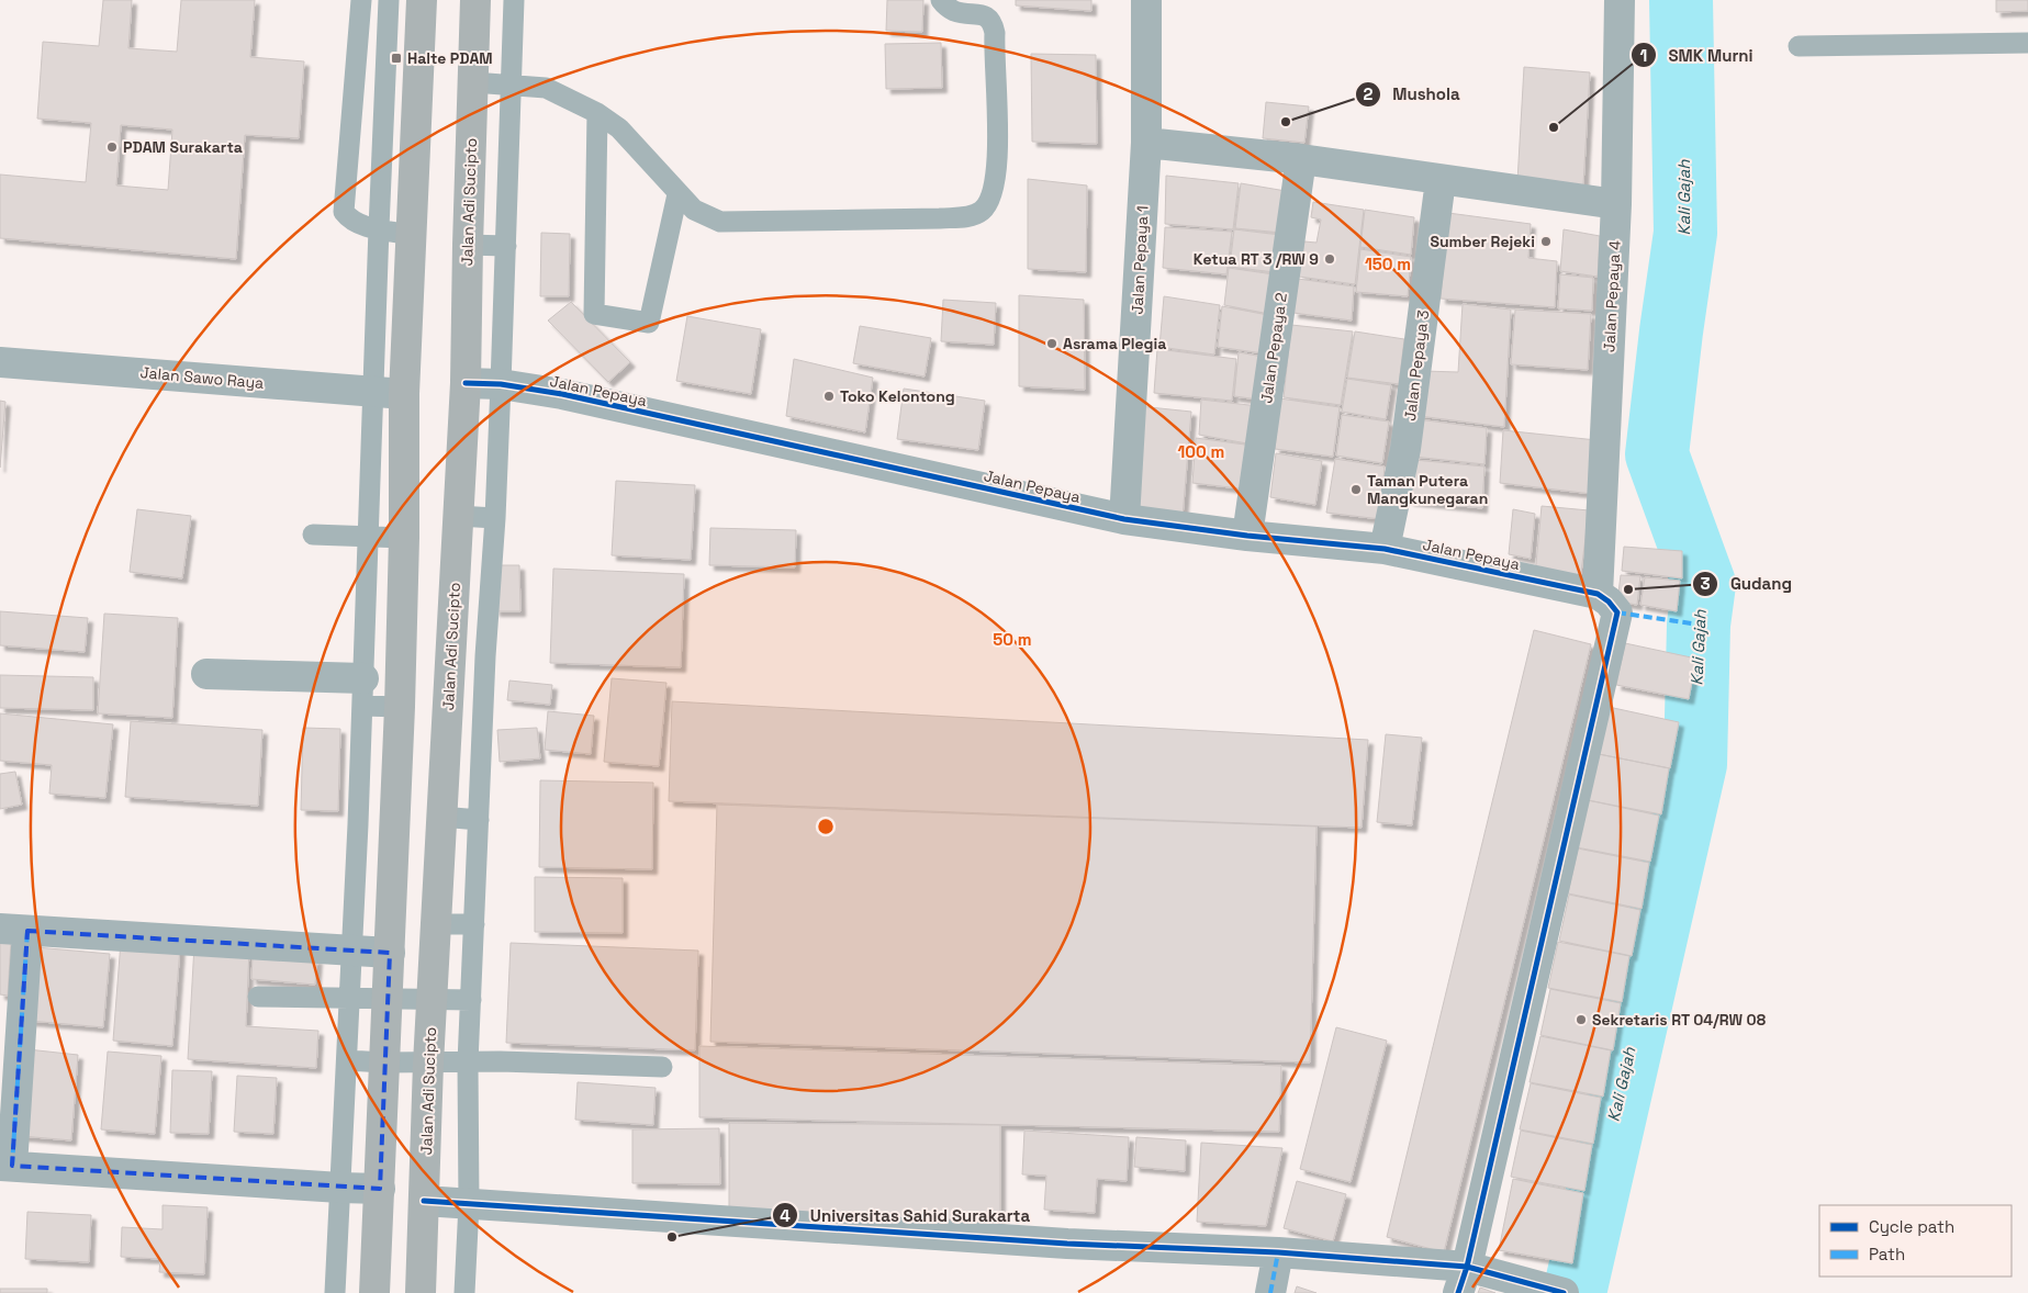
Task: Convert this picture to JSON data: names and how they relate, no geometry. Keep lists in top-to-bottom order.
{
  "streets": {
    "highway": ["Jalan Adi Sucipto"],
    "street": [
      "Jalan Pepaya 1",
      "Jalan Pepaya 4",
      "Jalan Pepaya 2",
      "Jalan Pepaya 3",
      "Jalan Sawo Raya",
      "Jalan Pepaya"
    ]
  },
  "crossings": [
    ["Jalan Adi Sucipto", "Jalan Pepaya"],
    ["Jalan Pepaya 1", "Jalan Pepaya"],
    ["Jalan Pepaya 4", "Jalan Pepaya"],
    ["Jalan Pepaya 2", "Jalan Pepaya"],
    ["Jalan Pepaya 3", "Jalan Pepaya"]
  ],
  "water": ["Kali Gajah"],
  "places": {
    "transit": ["Halte PDAM"],
    "other": [
      "Mushola",
      "SMK Murni",
      "PDAM Surakarta",
      "Sumber Rejeki",
      "Ketua RT 3 /RW 9",
      "Asrama Plegia",
      "Toko Kelontong",
      "Taman Putera Mangkunegaran",
      "Gudang",
      "Sekretaris RT 04/RW 08",
      "Universitas Sahid Surakarta"
    ]
  },
  "legend": ["Cycle path", "Path"],
  "rings": ["150 m", "100 m", "50 m"]
}
